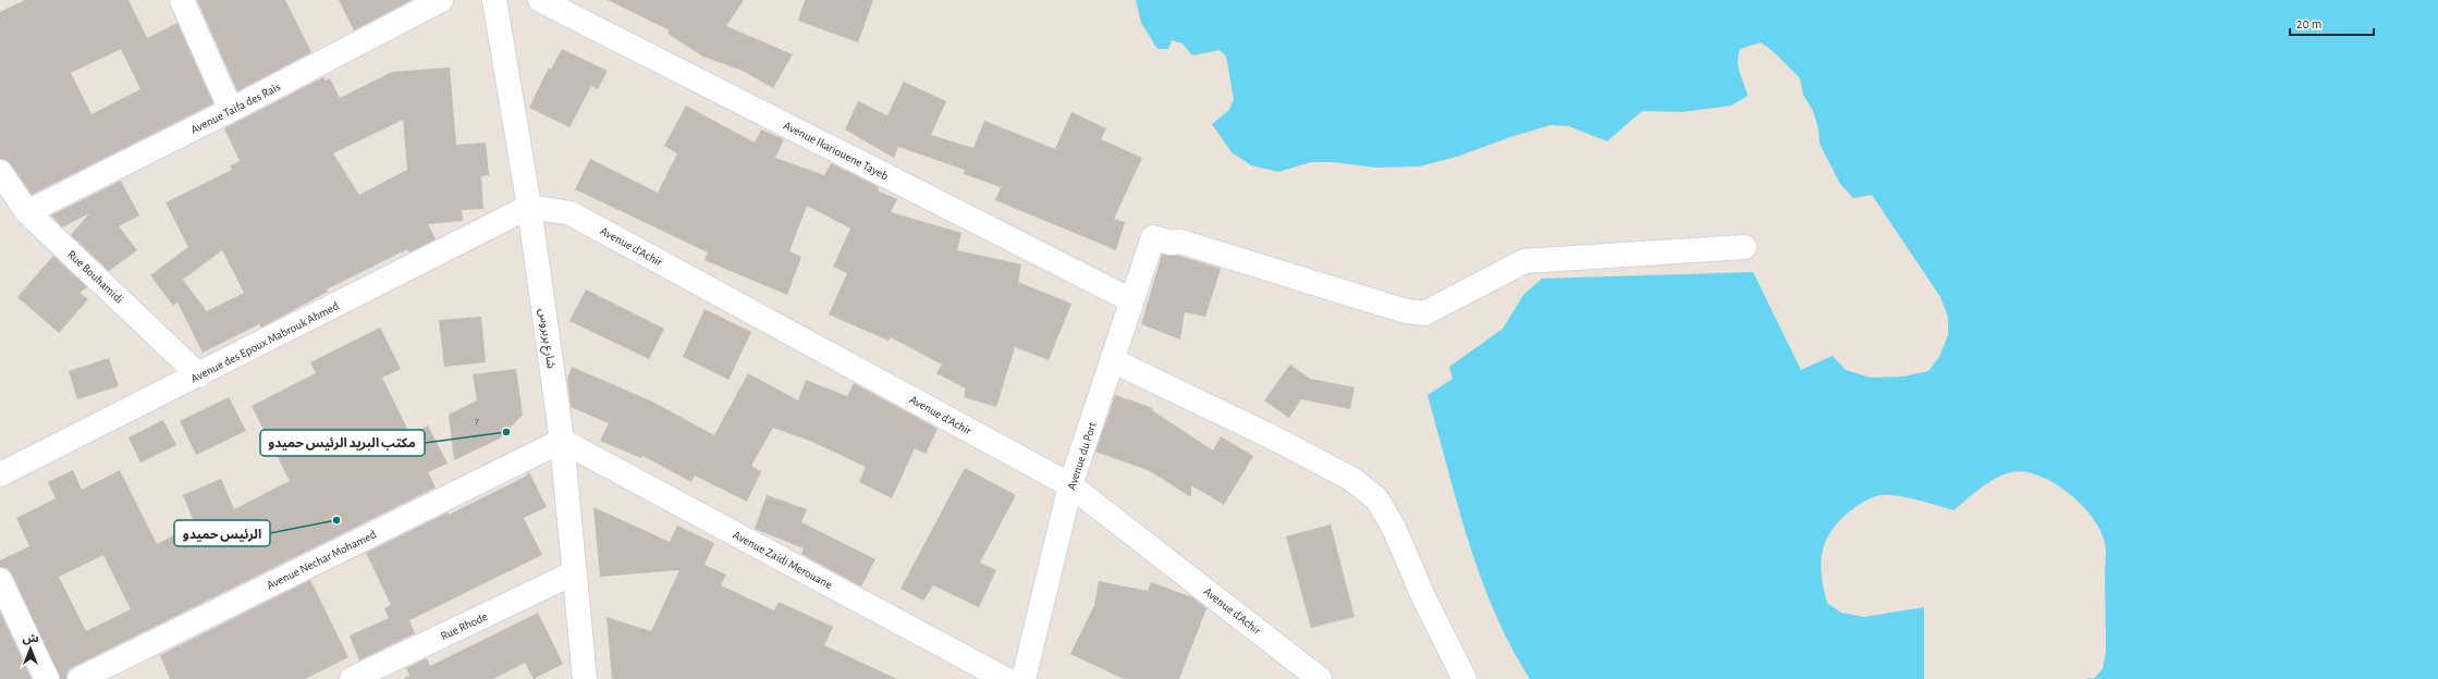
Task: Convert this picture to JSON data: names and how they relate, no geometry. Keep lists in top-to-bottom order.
{
  "streets": {
    "street": [
      "Avenue Taifa des Raïs",
      "Avenue Ikariouene Tayeb",
      "Avenue d'Achir",
      "Rue Bouhamidi",
      "شارع بربروس",
      "Avenue des Epoux Mabrouk Ahmed",
      "Avenue du Port",
      "Avenue Nechar Mohamed",
      "Avenue Zaidi Merouane",
      "Rue Rhode"
    ]
  },
  "crossings": [
    ["Avenue Taifa des Raïs", "Rue Bouhamidi"],
    ["Avenue Ikariouene Tayeb", "Avenue du Port"],
    ["Avenue d'Achir", "شارع بربروس"],
    ["Avenue d'Achir", "Avenue des Epoux Mabrouk Ahmed"],
    ["Avenue d'Achir", "Avenue du Port"],
    ["Rue Bouhamidi", "Avenue des Epoux Mabrouk Ahmed"],
    ["شارع بربروس", "Avenue des Epoux Mabrouk Ahmed"],
    ["شارع بربروس", "Avenue Nechar Mohamed"],
    ["شارع بربروس", "Avenue Zaidi Merouane"],
    ["شارع بربروس", "Rue Rhode"],
    ["Avenue Nechar Mohamed", "Avenue Zaidi Merouane"]
  ],
  "places": ["مكتب البريد الرئيس حميدو", "الرئيس حميدو"],
  "house_numbers": ["7"],
  "scale_bar": "20 m",
  "north": "top"
}
